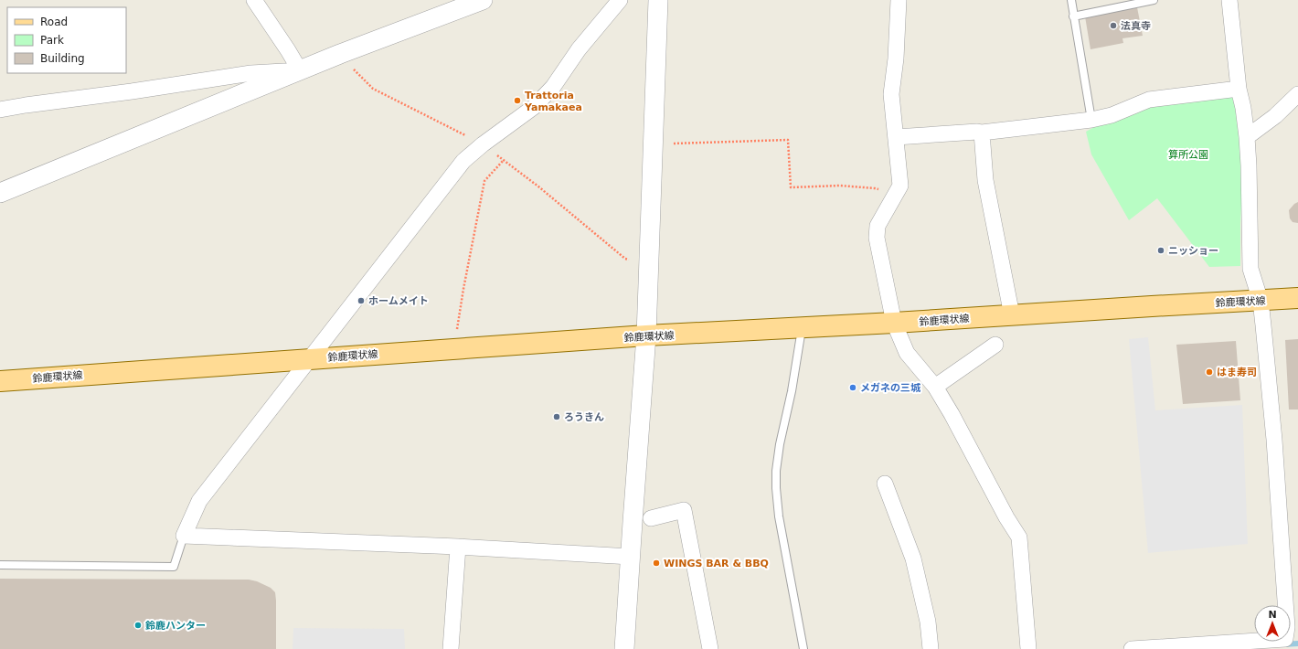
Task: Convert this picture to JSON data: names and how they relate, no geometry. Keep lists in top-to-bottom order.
{
  "streets": {
    "main road": ["鈴鹿環状線"]
  },
  "parks": ["算所公園"],
  "places": [
    "法真寺",
    "Trattoria Yamakaea",
    "ニッショー",
    "ホームメイト",
    "はま寿司",
    "メガネの三城",
    "ろうきん",
    "WINGS BAR & BBQ",
    "鈴鹿ハンター"
  ],
  "legend": ["Road", "Park", "Building"],
  "north": "top"
}
